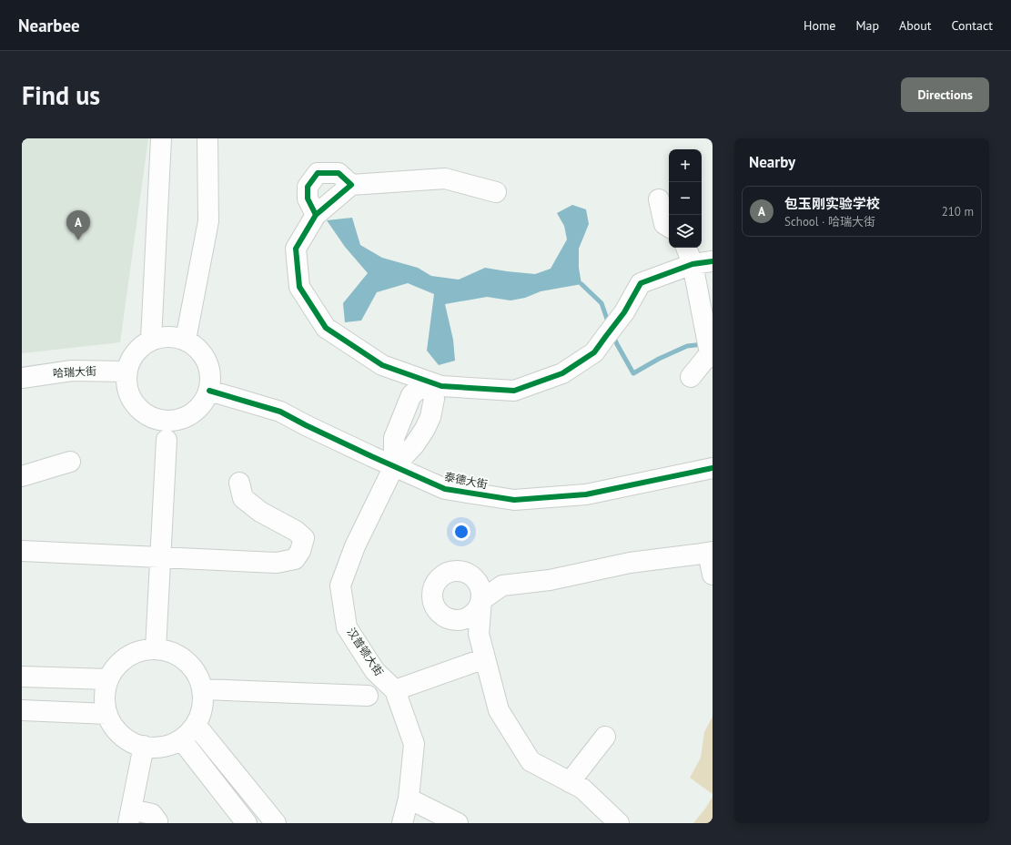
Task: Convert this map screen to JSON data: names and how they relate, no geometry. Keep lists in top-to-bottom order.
{
  "streets": {
    "street": ["哈瑞大街", "泰德大街", "汉普顿大街"]
  },
  "crossings": [
    ["哈瑞大街", "泰德大街"],
    ["泰德大街", "汉普顿大街"]
  ],
  "page": {
    "header": "Nearbee",
    "nav": [
      "Home",
      "Map",
      "About",
      "Contact"
    ],
    "buttons": "Directions",
    "title": "Find us",
    "heading": "Nearby",
    "map_buttons": ["+", "−"],
    "list": [
      {
        "mark": "A",
        "name": "包玉刚实验学校",
        "note": "School · 哈瑞大街",
        "value": "210 m"
      }
    ],
    "pins": "A"
  }
}
